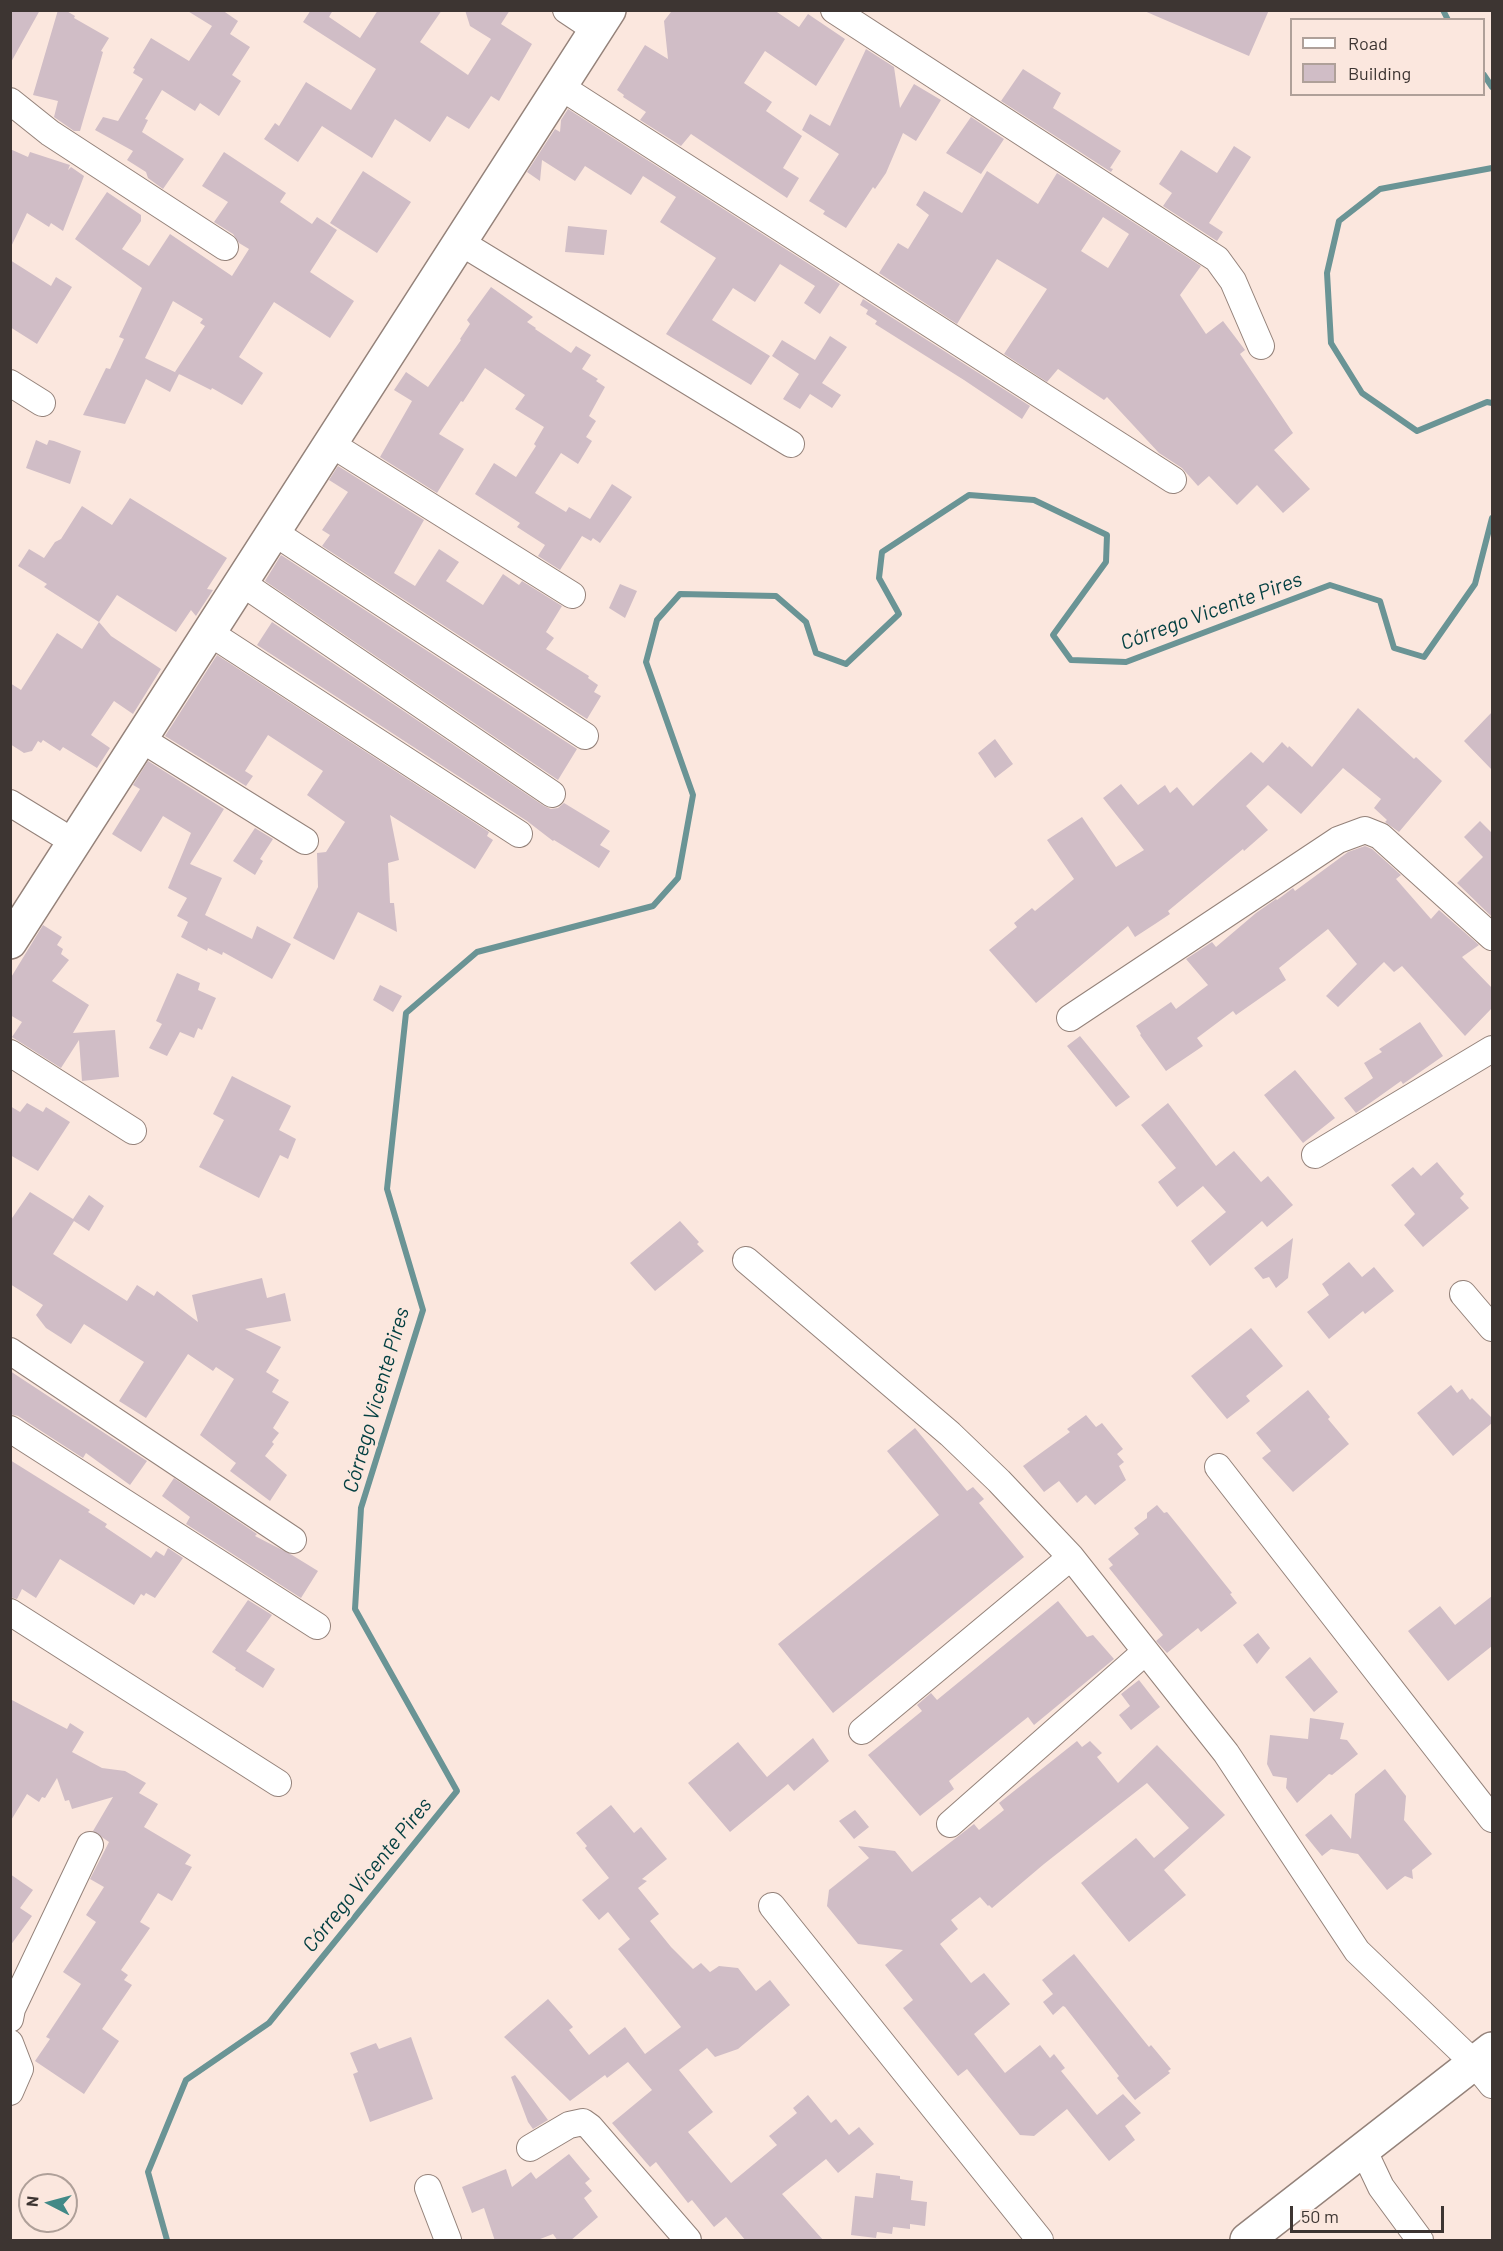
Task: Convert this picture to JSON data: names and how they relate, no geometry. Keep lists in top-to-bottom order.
{
  "water": ["Córrego Vicente Pires"],
  "legend": ["Road", "Building"],
  "scale_bar": "50 m",
  "north": "left"
}
